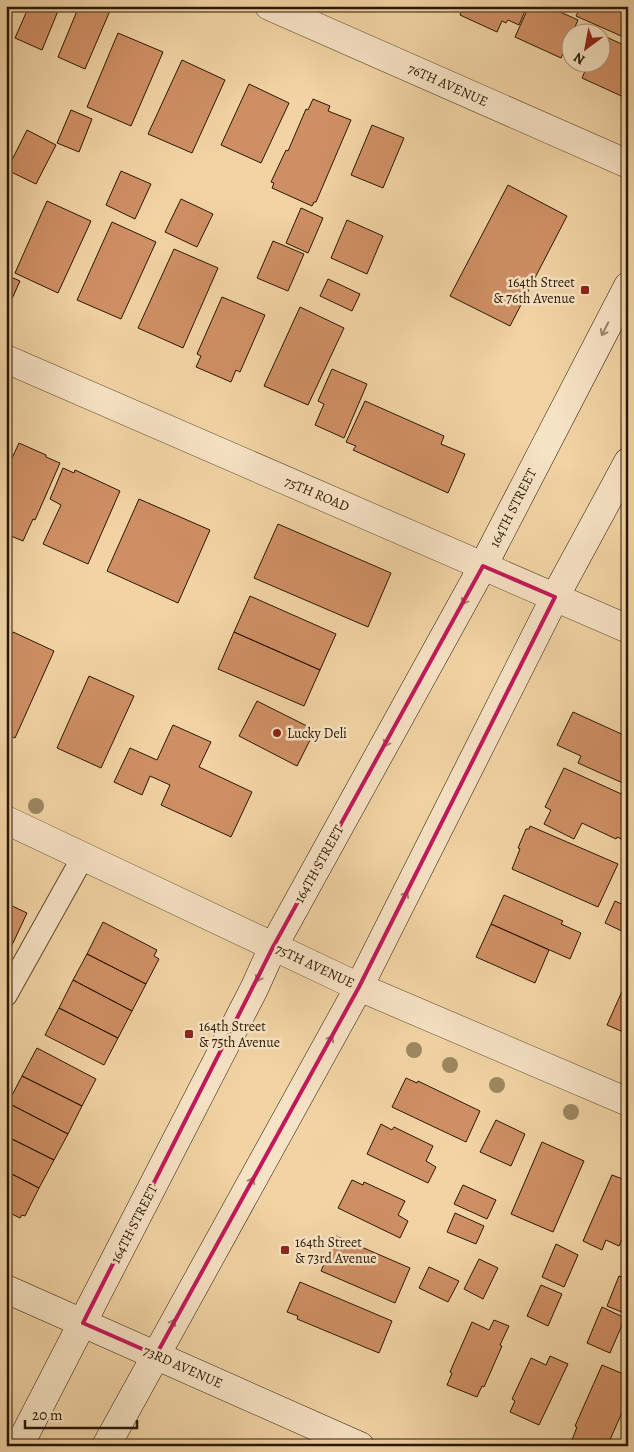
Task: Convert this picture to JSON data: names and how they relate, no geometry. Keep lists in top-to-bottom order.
{
  "streets": {
    "street": [
      "76TH AVENUE",
      "75TH ROAD",
      "164TH STREET",
      "75TH AVENUE",
      "73RD AVENUE"
    ]
  },
  "crossings": [
    ["75TH ROAD", "164TH STREET"],
    ["164TH STREET", "75TH AVENUE"],
    ["164TH STREET", "73RD AVENUE"]
  ],
  "places": {
    "transit": ["164th Street & 76th Avenue", "164th Street & 75th Avenue", "164th Street & 73rd Avenue"],
    "other": ["Lucky Deli"]
  },
  "scale_bar": "20 m",
  "north": "bottom left"
}
